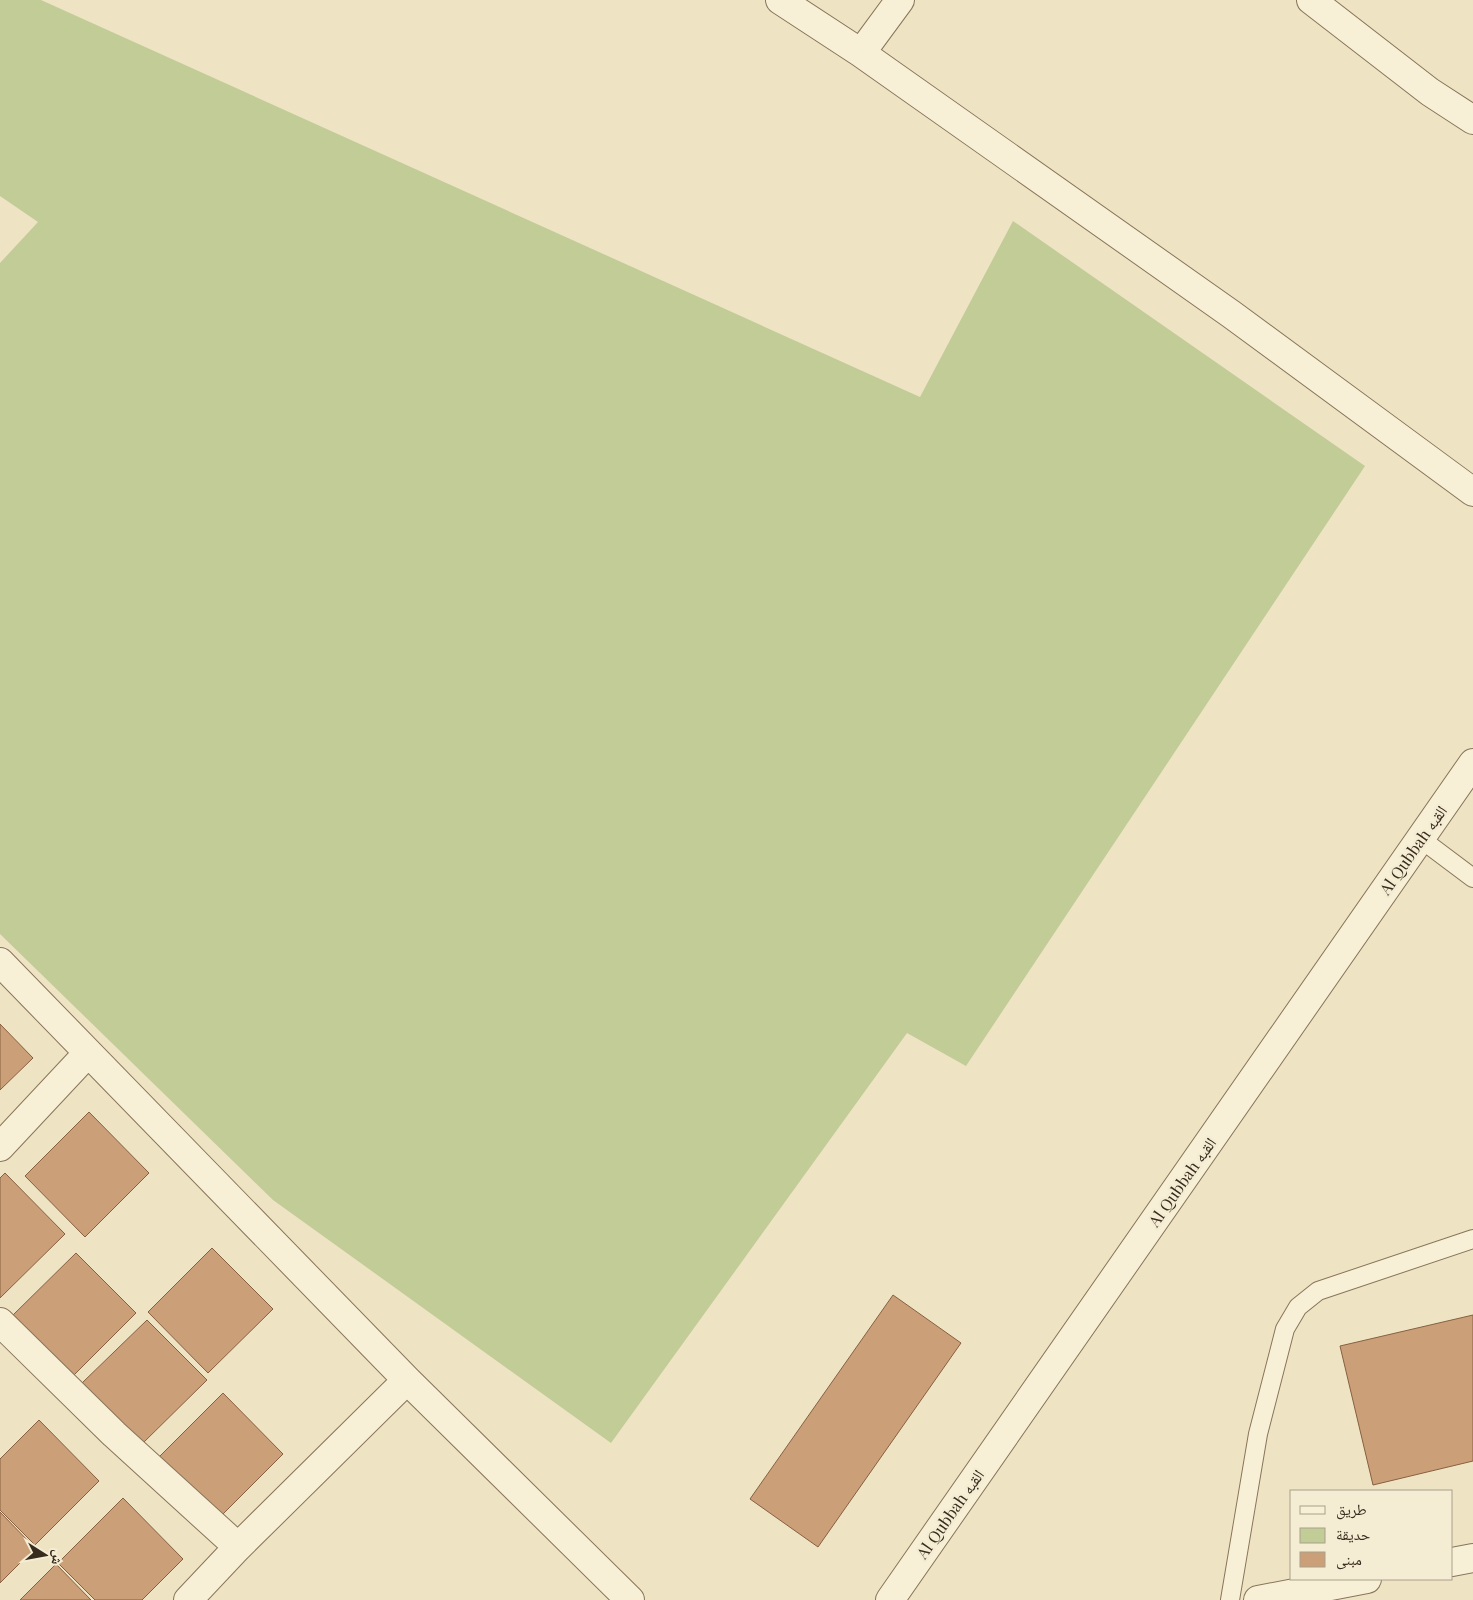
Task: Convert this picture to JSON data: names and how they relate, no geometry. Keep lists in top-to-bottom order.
{
  "streets": {
    "street": ["Al Qubbah القبه"]
  },
  "legend": ["طريق", "حديقة", "مبنى"],
  "north": "right"
}
